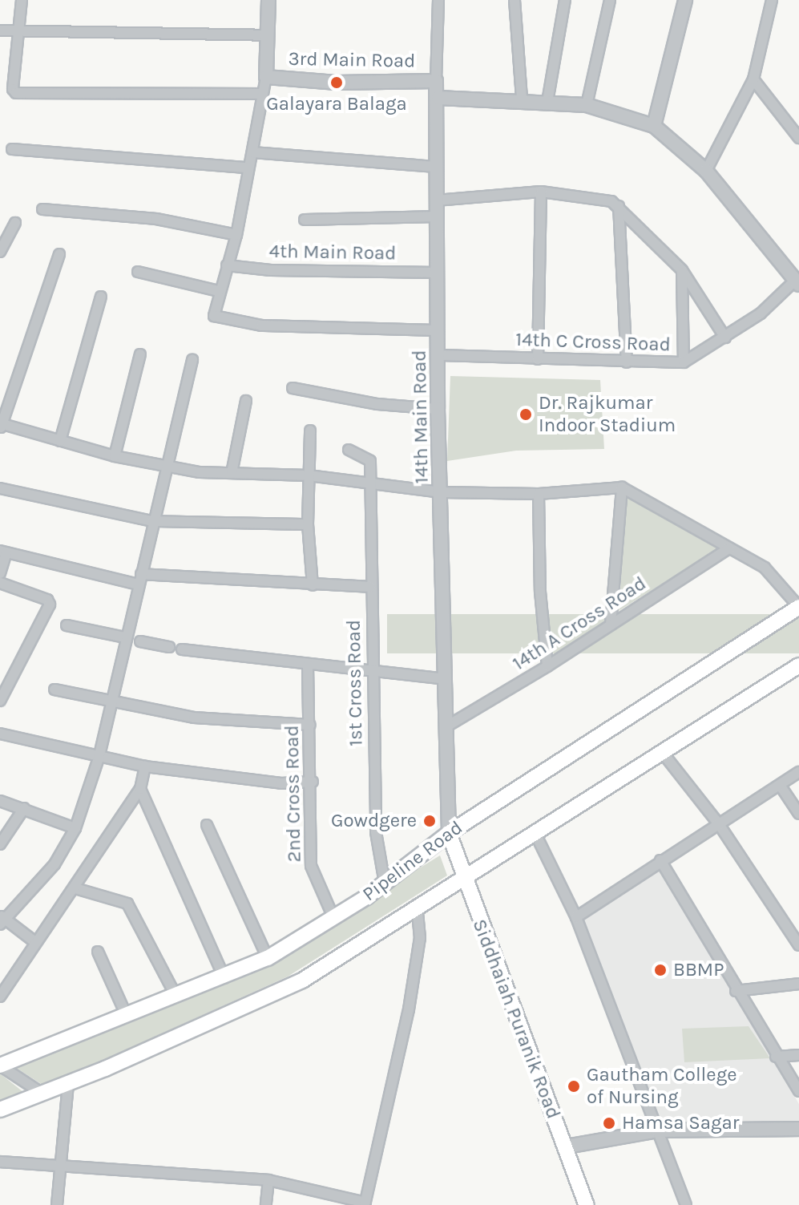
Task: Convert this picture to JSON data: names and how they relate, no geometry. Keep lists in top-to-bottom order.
{
  "streets": {
    "main road": ["Pipeline Road", "Siddhaiah Puranik Road"],
    "street": [
      "3rd Main Road",
      "4th Main Road",
      "14th C Cross Road",
      "14th Main Road",
      "14th A Cross Road",
      "1st Cross Road",
      "2nd Cross Road"
    ]
  },
  "crossings": [
    ["3rd Main Road", "14th Main Road"],
    ["4th Main Road", "14th Main Road"],
    ["14th C Cross Road", "14th Main Road"],
    ["14th Main Road", "14th A Cross Road"],
    ["14th Main Road", "Pipeline Road"],
    ["14th Main Road", "Siddhaiah Puranik Road"],
    ["1st Cross Road", "Pipeline Road"],
    ["2nd Cross Road", "Pipeline Road"],
    ["Pipeline Road", "Siddhaiah Puranik Road"]
  ],
  "places": [
    "Galayara Balaga",
    "Dr. Rajkumar Indoor Stadium",
    "Gowdgere",
    "BBMP",
    "Gautham College of Nursing",
    "Hamsa Sagar"
  ]
}
